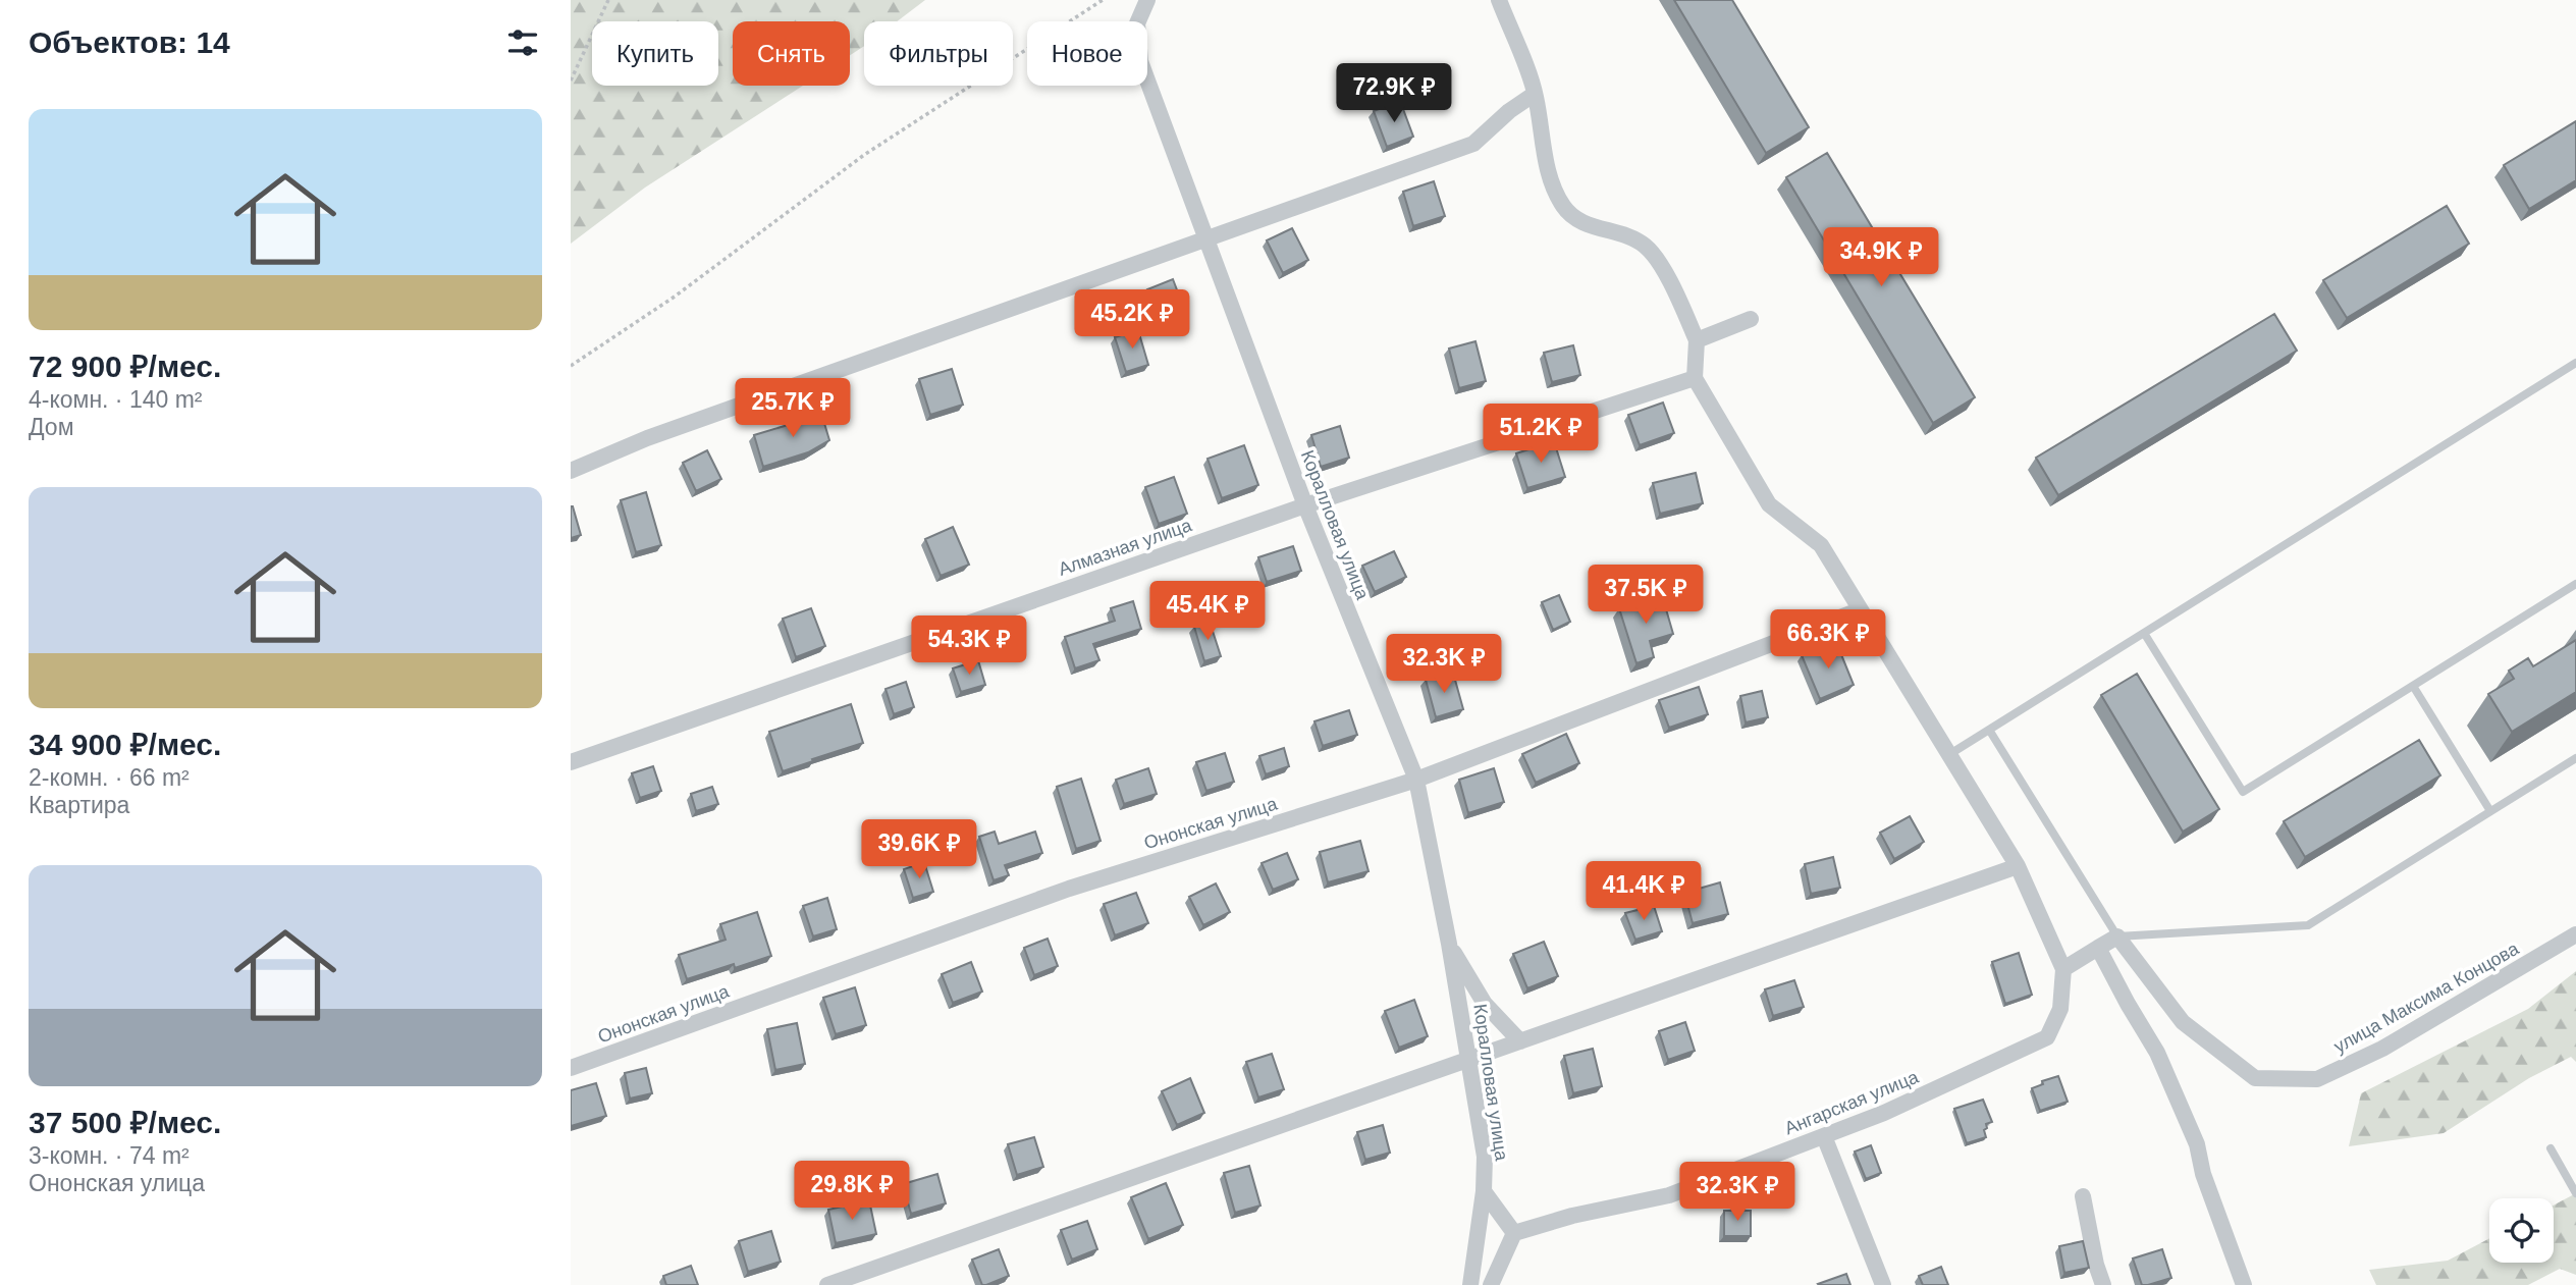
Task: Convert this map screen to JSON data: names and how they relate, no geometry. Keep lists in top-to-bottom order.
{
  "streets": {
    "street": [
      "Коралловая улица",
      "Алмазная улица",
      "Ононская улица",
      "улица Максима Концова",
      "Ангарская улица"
    ]
  },
  "crossings": [
    ["Коралловая улица", "Алмазная улица"],
    ["Коралловая улица", "Ононская улица"]
  ],
  "page": {
    "heading": "Объектов: 14",
    "chip": [
      "Купить",
      "Снять",
      "Фильтры",
      "Новое"
    ],
    "price": [
      "72.9K ₽",
      "34.9K ₽",
      "45.2K ₽",
      "25.7K ₽",
      "51.2K ₽",
      "37.5K ₽",
      "45.4K ₽",
      "66.3K ₽",
      "54.3K ₽",
      "32.3K ₽",
      "39.6K ₽",
      "41.4K ₽",
      "29.8K ₽",
      "32.3K ₽"
    ],
    "list": [
      {
        "name": "72 900 ₽/мес.",
        "note": "4-комн. · 140 m² · Дом"
      },
      {
        "name": "34 900 ₽/мес.",
        "note": "2-комн. · 66 m² · Квартира"
      },
      {
        "name": "37 500 ₽/мес.",
        "note": "3-комн. · 74 m² · Ононская улица"
      }
    ]
  }
}
